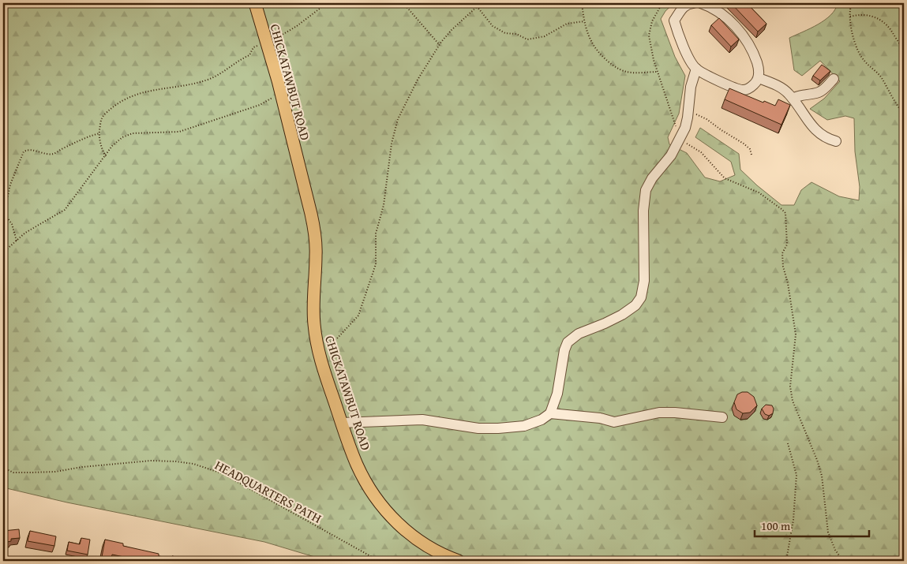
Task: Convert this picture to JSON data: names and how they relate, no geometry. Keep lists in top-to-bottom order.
{
  "streets": {
    "main road": ["CHICKATAWBUT ROAD"],
    "path": ["HEADQUARTERS PATH"]
  },
  "scale_bar": "100 m"
}
